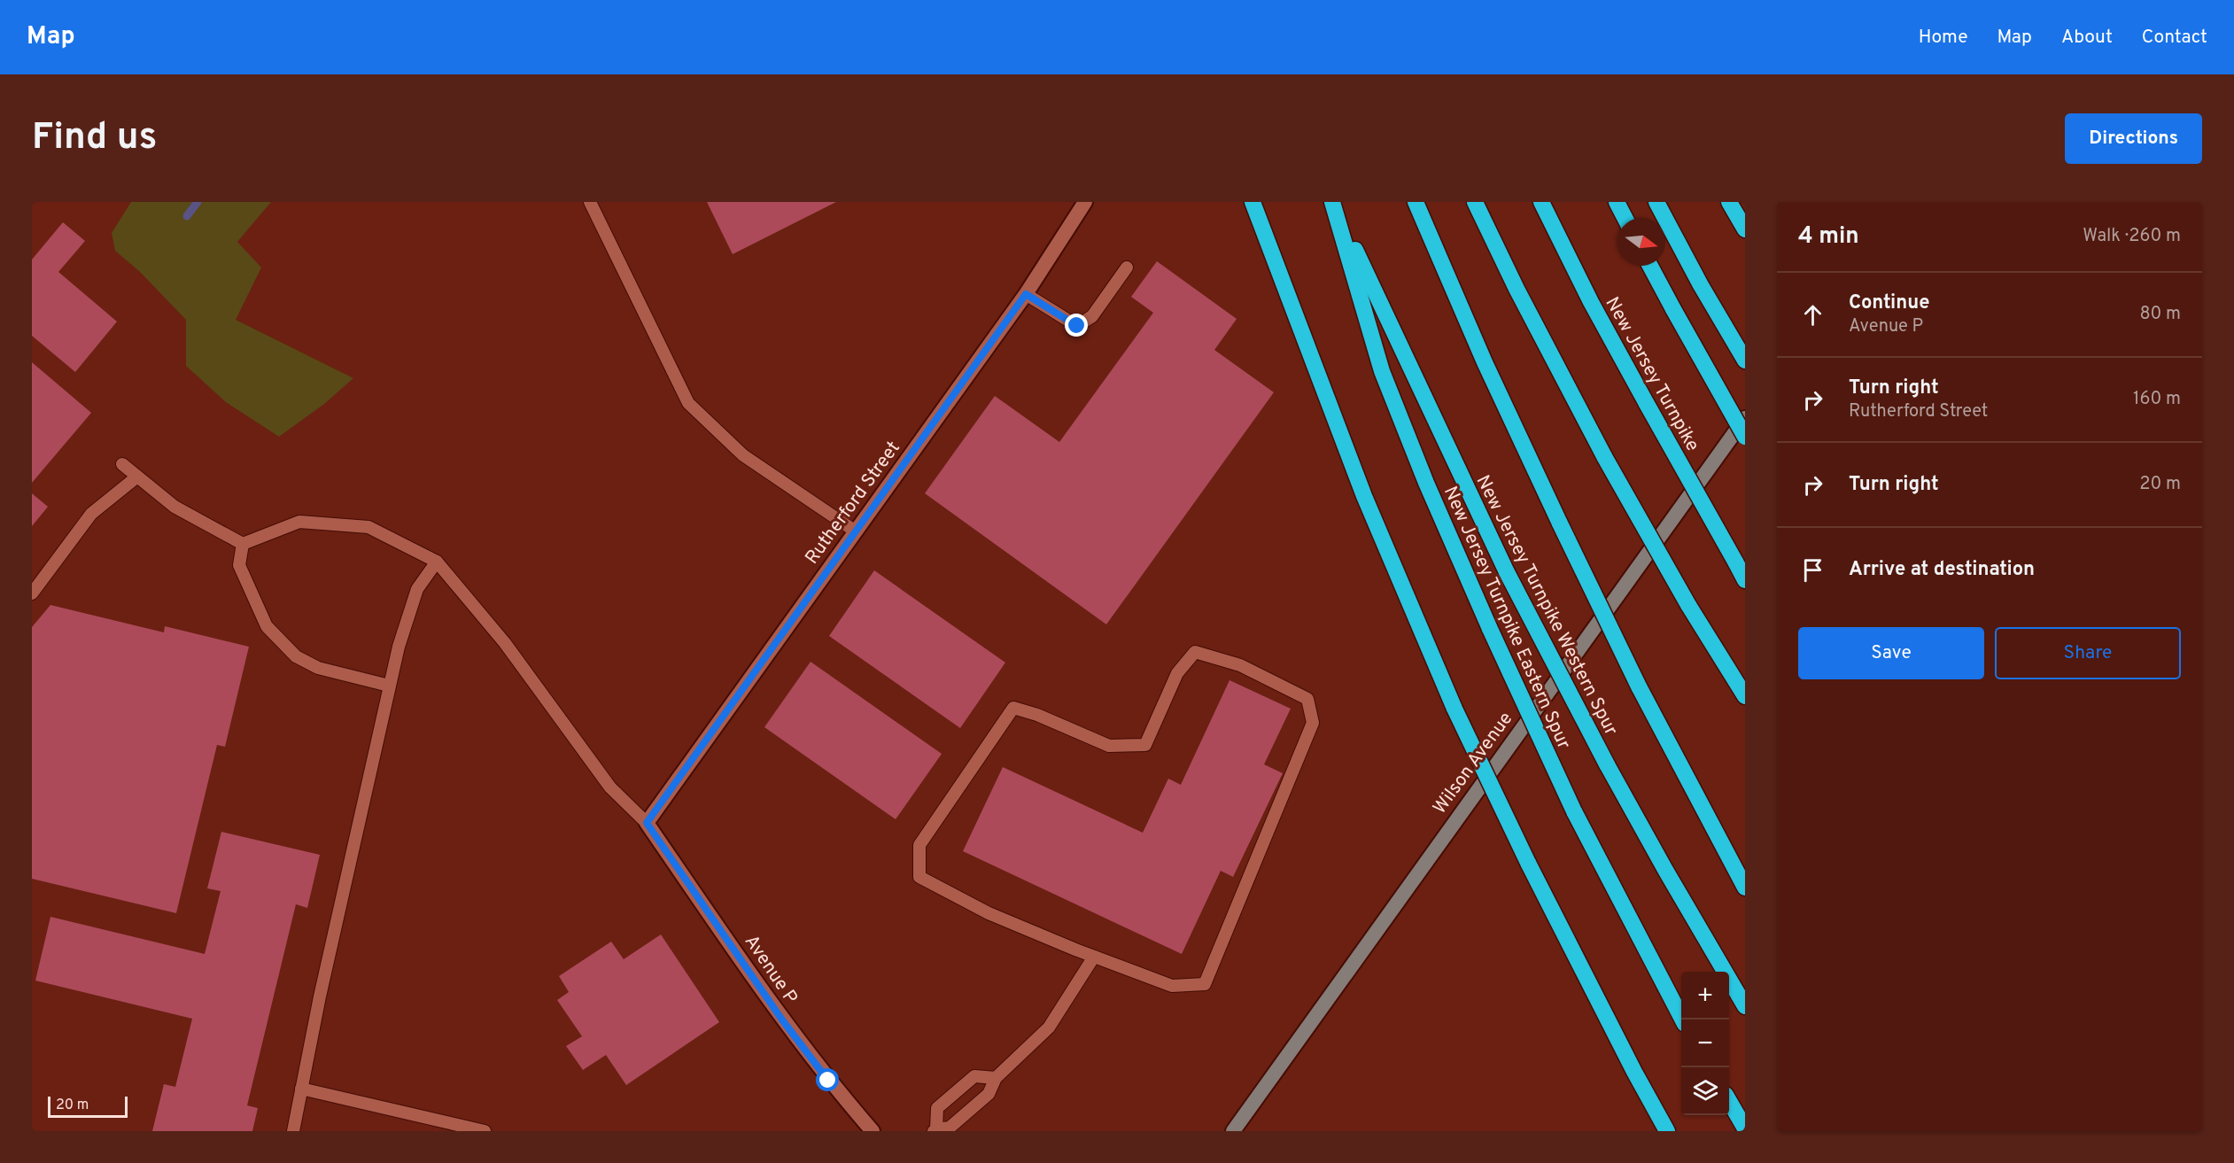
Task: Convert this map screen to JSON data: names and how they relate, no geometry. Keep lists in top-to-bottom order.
{
  "streets": {
    "highway": ["New Jersey Turnpike", "New Jersey Turnpike Western Spur", "New Jersey Turnpike Eastern Spur"],
    "main road": ["Wilson Avenue"],
    "street": ["Rutherford Street", "Avenue P"]
  },
  "crossings": [
    ["Rutherford Street", "Avenue P"],
    ["New Jersey Turnpike Western Spur", "New Jersey Turnpike Eastern Spur"]
  ],
  "scale_bar": "20 m",
  "north": "right",
  "page": {
    "header": "Map",
    "nav": [
      "Home",
      "Map",
      "About",
      "Contact"
    ],
    "buttons": [
      "Directions",
      ["Save", "Share"]
    ],
    "title": "Find us",
    "heading": ["4 min", "Walk · 260 m"],
    "list": [
      ["Continue", "Avenue P", "80 m"],
      ["Turn right", "Rutherford Street", "160 m"],
      ["Turn right", "20 m"],
      "Arrive at destination"
    ],
    "map_buttons": ["+", "−"],
    "scale": "20 m"
  }
}
